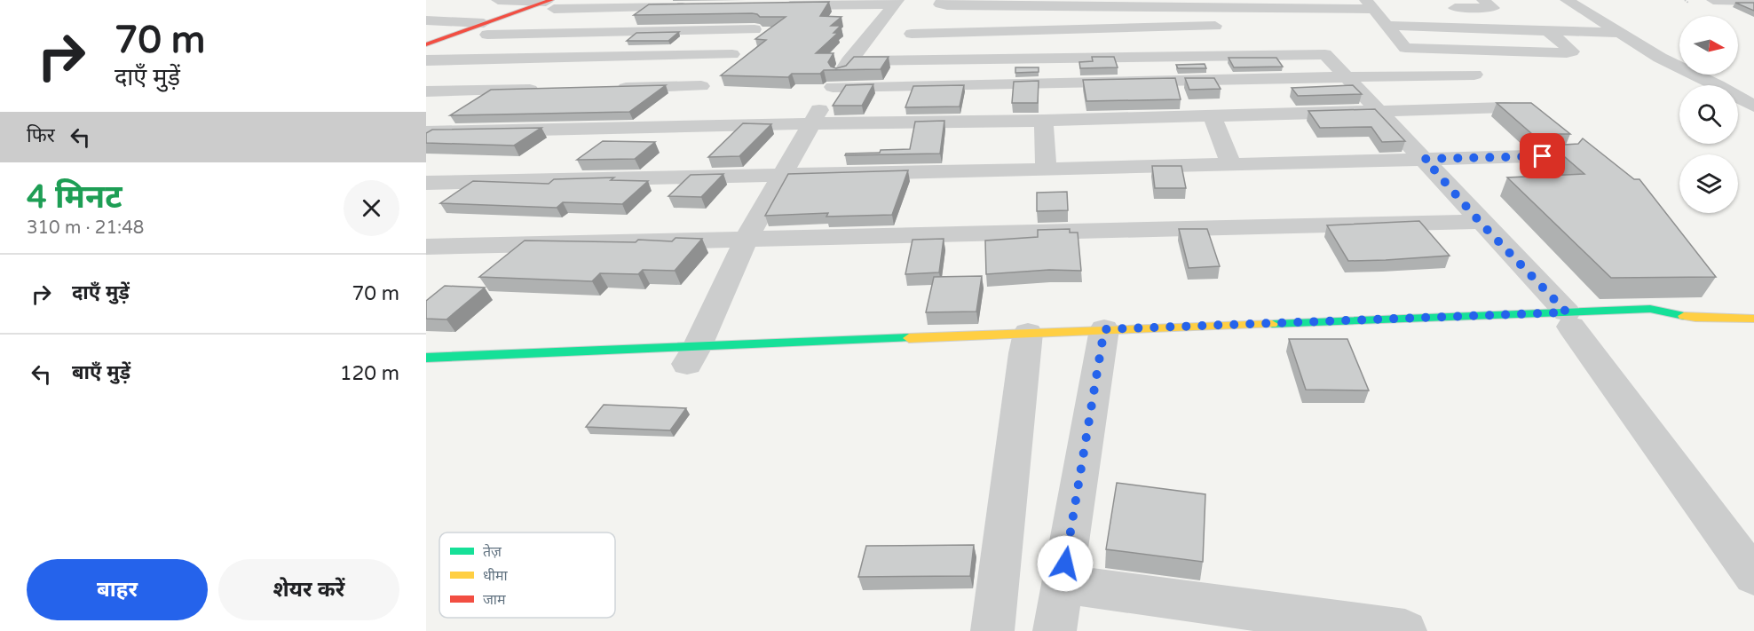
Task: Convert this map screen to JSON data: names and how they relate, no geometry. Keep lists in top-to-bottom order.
{
  "legend": ["तेज़", "धीमा", "जाम"],
  "north": "right",
  "page": {
    "turn": ["70 m", "दाएँ मुड़ें"],
    "then": "फिर",
    "heading": ["4 मिनट", "310 m · 21:48"],
    "list": [
      {
        "name": "दाएँ मुड़ें",
        "value": "70 m"
      },
      {
        "name": "बाएँ मुड़ें",
        "value": "120 m"
      }
    ],
    "buttons": ["बाहर", "शेयर करें"]
  }
}
